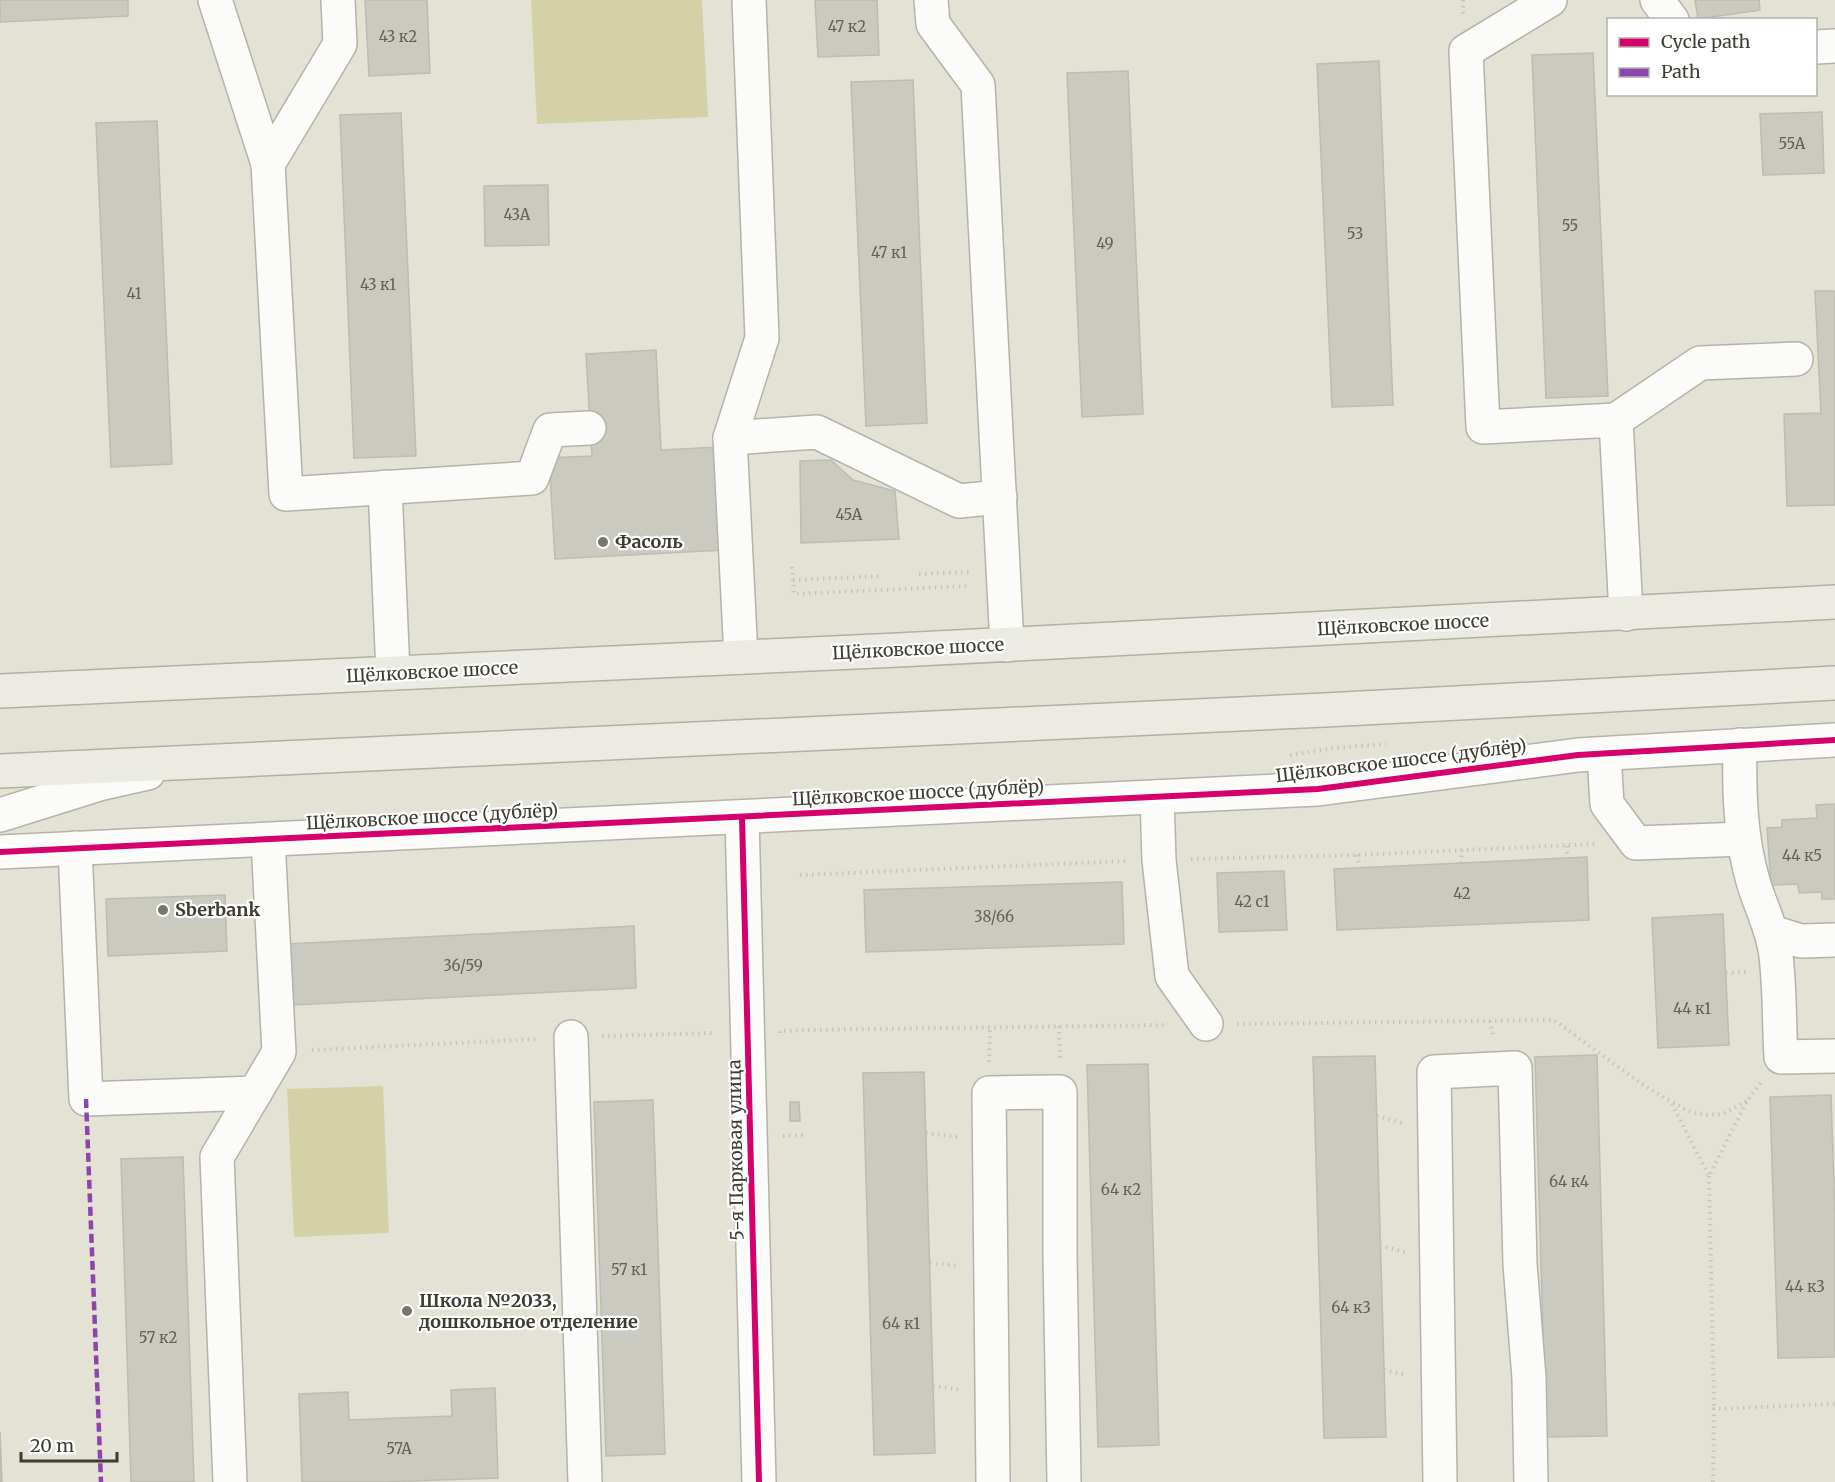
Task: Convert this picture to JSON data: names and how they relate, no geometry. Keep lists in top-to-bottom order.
{
  "streets": {
    "main road": ["Щёлковское шоссе"],
    "street": ["Щёлковское шоссе (дублёр)", "5-я Парковая улица"]
  },
  "crossings": [
    ["Щёлковское шоссе (дублёр)", "5-я Парковая улица"]
  ],
  "places": ["Фасоль", "Sberbank", "Школа №2033, дошкольное отделение"],
  "house_numbers": [
    "47 к2",
    "43 к2",
    "55А",
    "43А",
    "55",
    "53",
    "49",
    "47 к1",
    "43 к1",
    "41",
    "45А",
    "44 к5",
    "42",
    "42 с1",
    "38/66",
    "36/59",
    "44 к1",
    "64 к4",
    "64 к2",
    "57 к1",
    "44 к3",
    "64 к3",
    "64 к1",
    "57 к2",
    "57А"
  ],
  "legend": ["Cycle path", "Path"],
  "scale_bar": "20 m"
}
